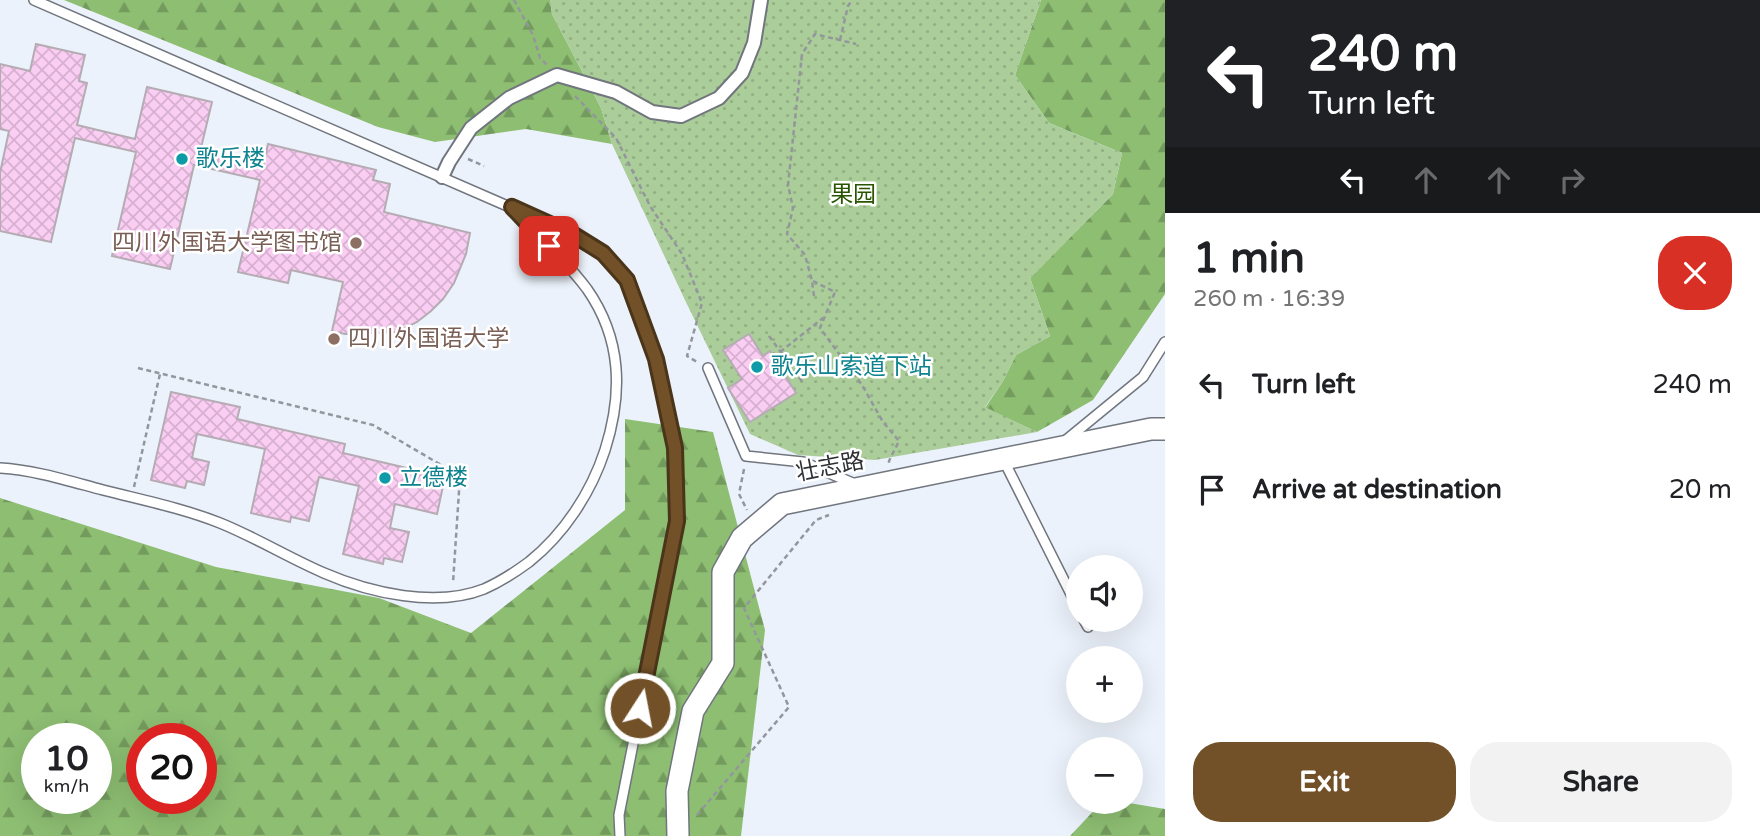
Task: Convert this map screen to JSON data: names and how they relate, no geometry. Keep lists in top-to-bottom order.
{
  "streets": {
    "street": ["壮志路"]
  },
  "parks": ["果园"],
  "places": [
    "歌乐楼",
    "四川外国语大学图书馆",
    "四川外国语大学",
    "歌乐山索道下站",
    "立德楼"
  ],
  "page": {
    "turn": ["240 m", "Turn left"],
    "heading": ["1 min", "260 m · 16:39"],
    "list": [
      {
        "name": "Turn left",
        "value": "240 m"
      },
      {
        "name": "Arrive at destination",
        "value": "20 m"
      }
    ],
    "map_buttons": ["+", "−"],
    "speed": "10 km/h",
    "limit": "20",
    "buttons": ["Exit", "Share"]
  }
}
